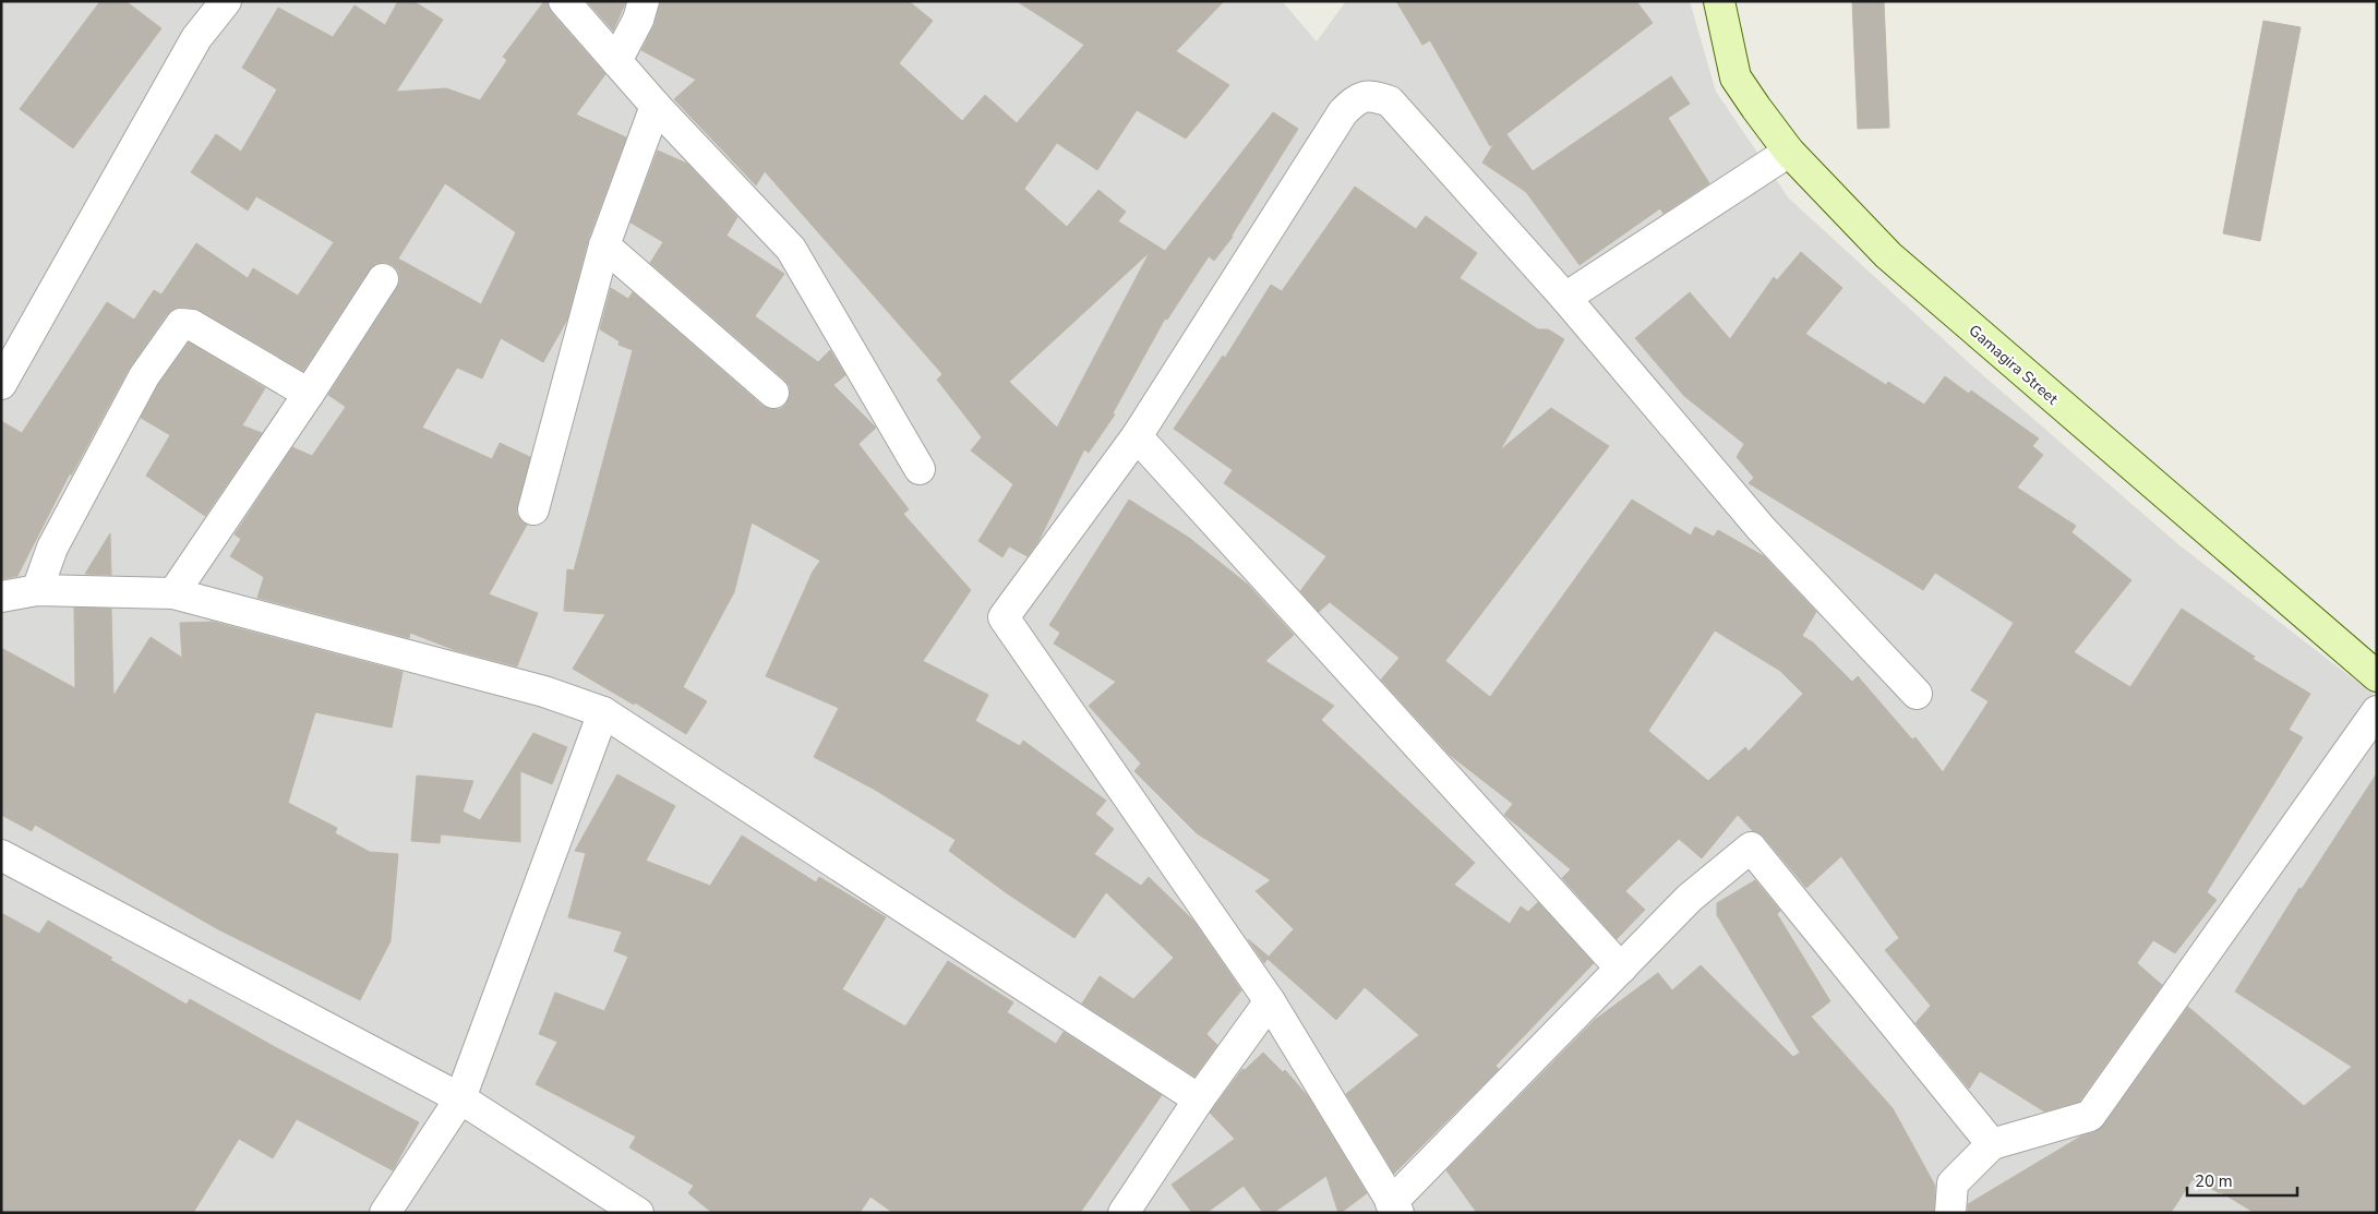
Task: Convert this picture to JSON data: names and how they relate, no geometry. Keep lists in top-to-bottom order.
{
  "streets": {
    "street": ["Gamagira Street"]
  },
  "scale_bar": "20 m"
}
